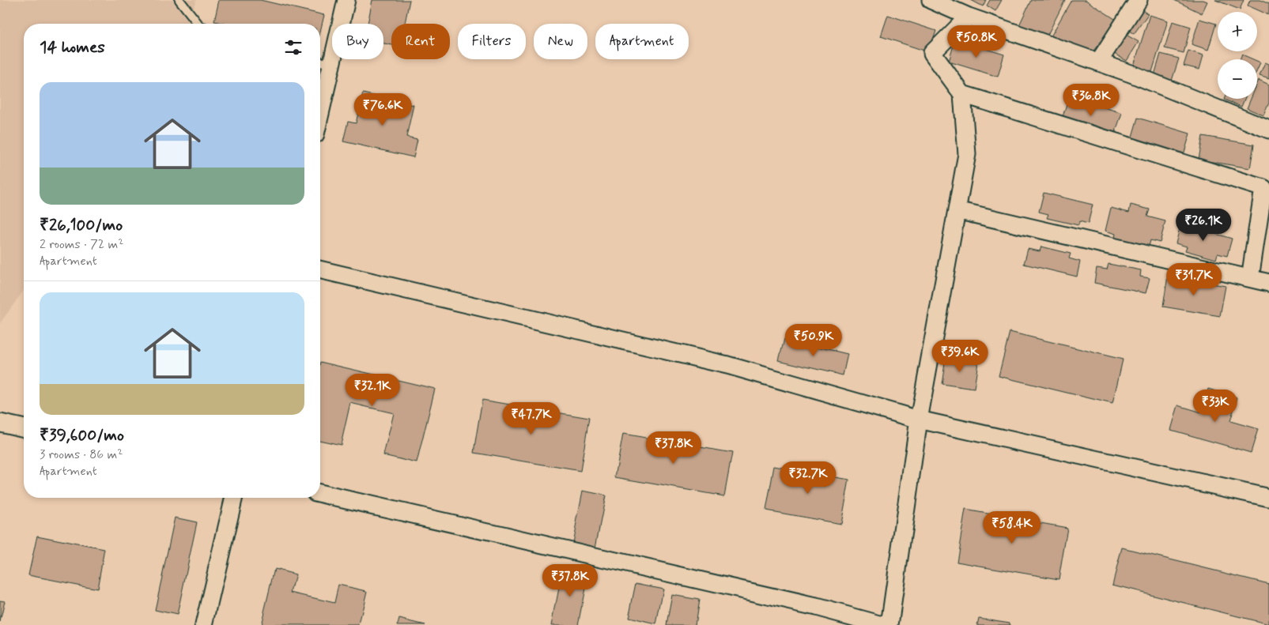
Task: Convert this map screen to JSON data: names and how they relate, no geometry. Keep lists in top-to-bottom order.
{
  "page": {
    "map_buttons": ["+", "−"],
    "chip": [
      "Buy",
      "Rent",
      "Filters",
      "New",
      "Apartment"
    ],
    "heading": "14 homes",
    "price": [
      "₹50.8K",
      "₹36.8K",
      "₹76.6K",
      "₹26.1K",
      "₹31.7K",
      "₹50.9K",
      "₹39.6K",
      "₹32.1K",
      "₹33K",
      "₹47.7K",
      "₹37.8K",
      "₹32.7K",
      "₹58.4K",
      "₹37.8K"
    ],
    "list": [
      {
        "name": "₹26,100/mo",
        "note": "2 rooms · 72 m² · Apartment"
      },
      {
        "name": "₹39,600/mo",
        "note": "3 rooms · 86 m² · Apartment"
      }
    ]
  }
}
